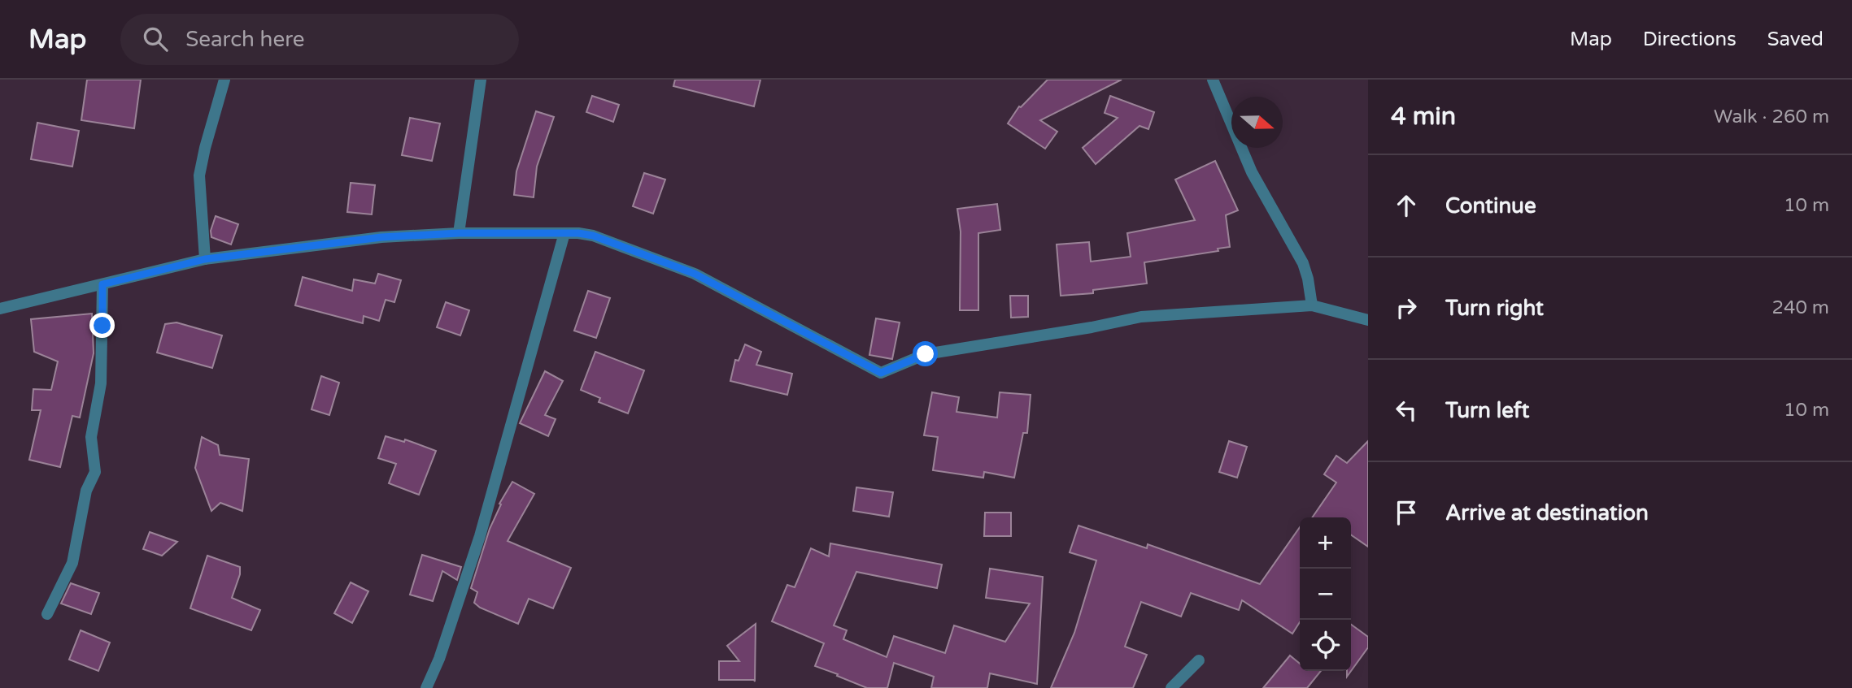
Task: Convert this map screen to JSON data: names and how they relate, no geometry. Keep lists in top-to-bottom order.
{
  "north": "right",
  "page": {
    "header": "Map",
    "search": "Search here",
    "nav": ["Map", "Directions", "Saved"],
    "heading": ["4 min", "Walk · 260 m"],
    "list": [
      ["Continue", "10 m"],
      ["Turn right", "240 m"],
      ["Turn left", "10 m"],
      "Arrive at destination"
    ],
    "map_buttons": ["+", "−"]
  }
}
